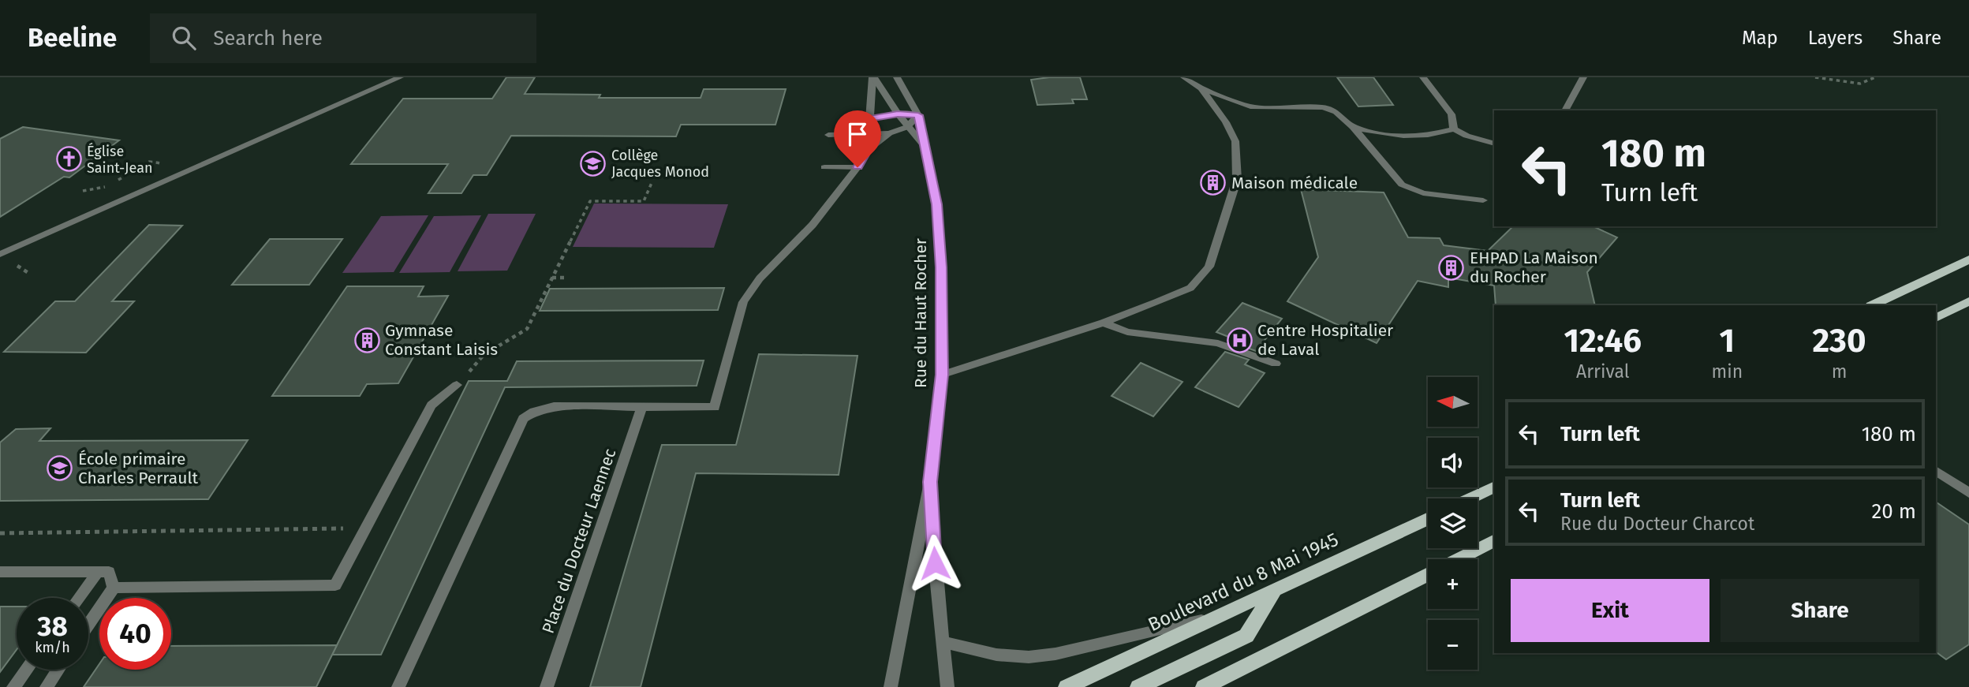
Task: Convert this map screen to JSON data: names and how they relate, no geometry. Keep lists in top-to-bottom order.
{
  "streets": {
    "main road": ["Boulevard du 8 Mai 1945"],
    "street": ["Rue du Haut Rocher", "Place du Docteur Laennec"]
  },
  "places": {
    "church": ["Église Saint-Jean"],
    "school or university": ["Collège Jacques Monod", "École primaire Charles Perrault"],
    "building": ["Maison médicale", "EHPAD La Maison du Rocher", "Gymnase Constant Laisis"],
    "hospital": ["Centre Hospitalier de Laval"]
  },
  "north": "left",
  "page": {
    "header": "Beeline",
    "search": "Search here",
    "nav": ["Map", "Layers", "Share"],
    "turn": ["180 m", "Turn left"],
    "eta": [
      "12:46",
      "Arrival",
      "1",
      "min",
      "230",
      "m"
    ],
    "map_buttons": ["+", "−"],
    "list": [
      {
        "name": "Turn left",
        "value": "180 m"
      },
      {
        "name": "Turn left",
        "note": "Rue du Docteur Charcot",
        "value": "20 m"
      }
    ],
    "buttons": ["Exit", "Share"],
    "speed": "38 km/h",
    "limit": "40"
  }
}
